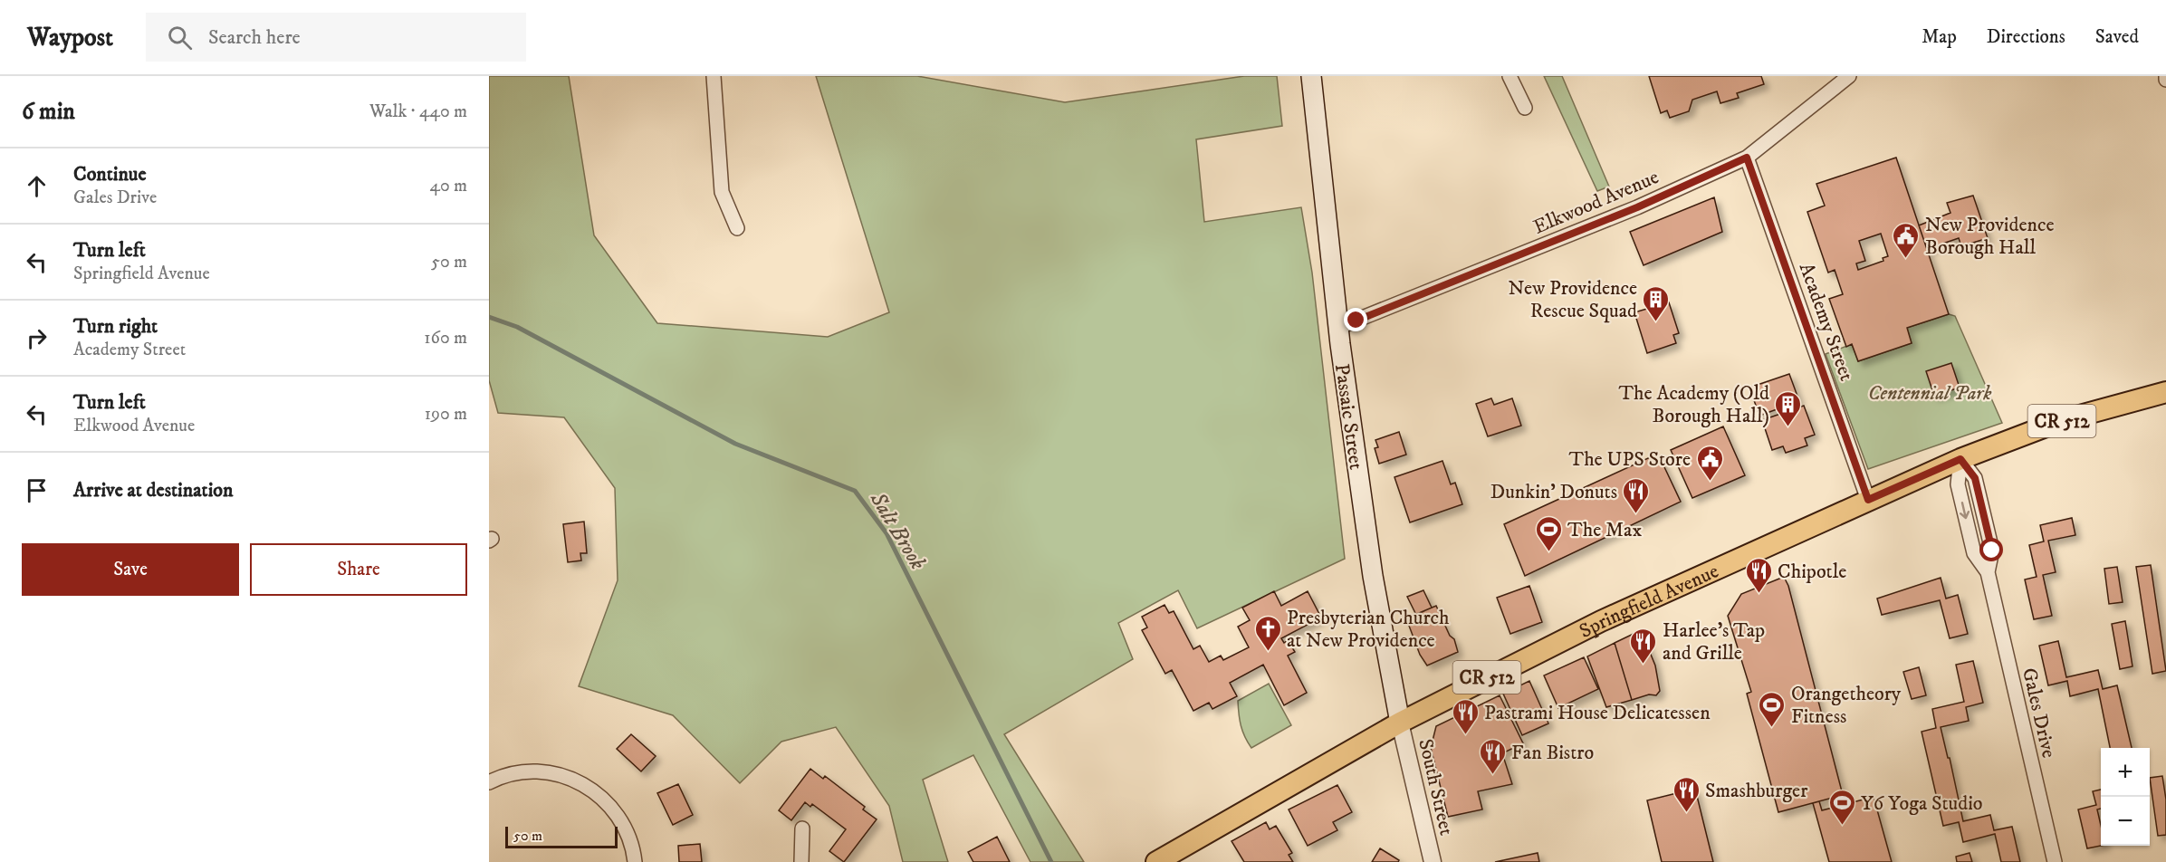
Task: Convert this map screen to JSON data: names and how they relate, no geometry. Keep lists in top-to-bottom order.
{
  "streets": {
    "main road": ["Passaic Street", "CR 512", "Springfield Avenue"],
    "street": [
      "Elkwood Avenue",
      "Academy Street",
      "Gales Drive",
      "South Street"
    ]
  },
  "crossings": [
    ["Elkwood Avenue", "Academy Street"],
    ["Elkwood Avenue", "Passaic Street"],
    ["Academy Street", "Springfield Avenue"],
    ["Passaic Street", "Springfield Avenue"],
    ["Passaic Street", "South Street"],
    ["Springfield Avenue", "Gales Drive"],
    ["Springfield Avenue", "South Street"]
  ],
  "water": ["Salt Brook"],
  "parks": ["Centennial Park"],
  "places": {
    "public building": ["New Providence Borough Hall", "The UPS Store"],
    "building": ["New Providence Rescue Squad", "The Academy (Old Borough Hall)"],
    "restaurant": [
      "Dunkin' Donuts",
      "Chipotle",
      "Harlee’s Tap and Grille",
      "Pastrami House Delicatessen",
      "Fan Bistro",
      "Smashburger"
    ],
    "sports": ["The Max", "Orangetheory Fitness", "Y6 Yoga Studio"],
    "church": ["Presbyterian Church at New Providence"]
  },
  "scale_bar": "50 m",
  "page": {
    "header": "Waypost",
    "search": "Search here",
    "nav": ["Map", "Directions", "Saved"],
    "heading": ["6 min", "Walk · 440 m"],
    "list": [
      ["Continue", "Gales Drive", "40 m"],
      ["Turn left", "Springfield Avenue", "50 m"],
      ["Turn right", "Academy Street", "160 m"],
      ["Turn left", "Elkwood Avenue", "190 m"],
      "Arrive at destination"
    ],
    "buttons": ["Save", "Share"],
    "map_buttons": ["+", "−"],
    "scale": "50 m"
  }
}
